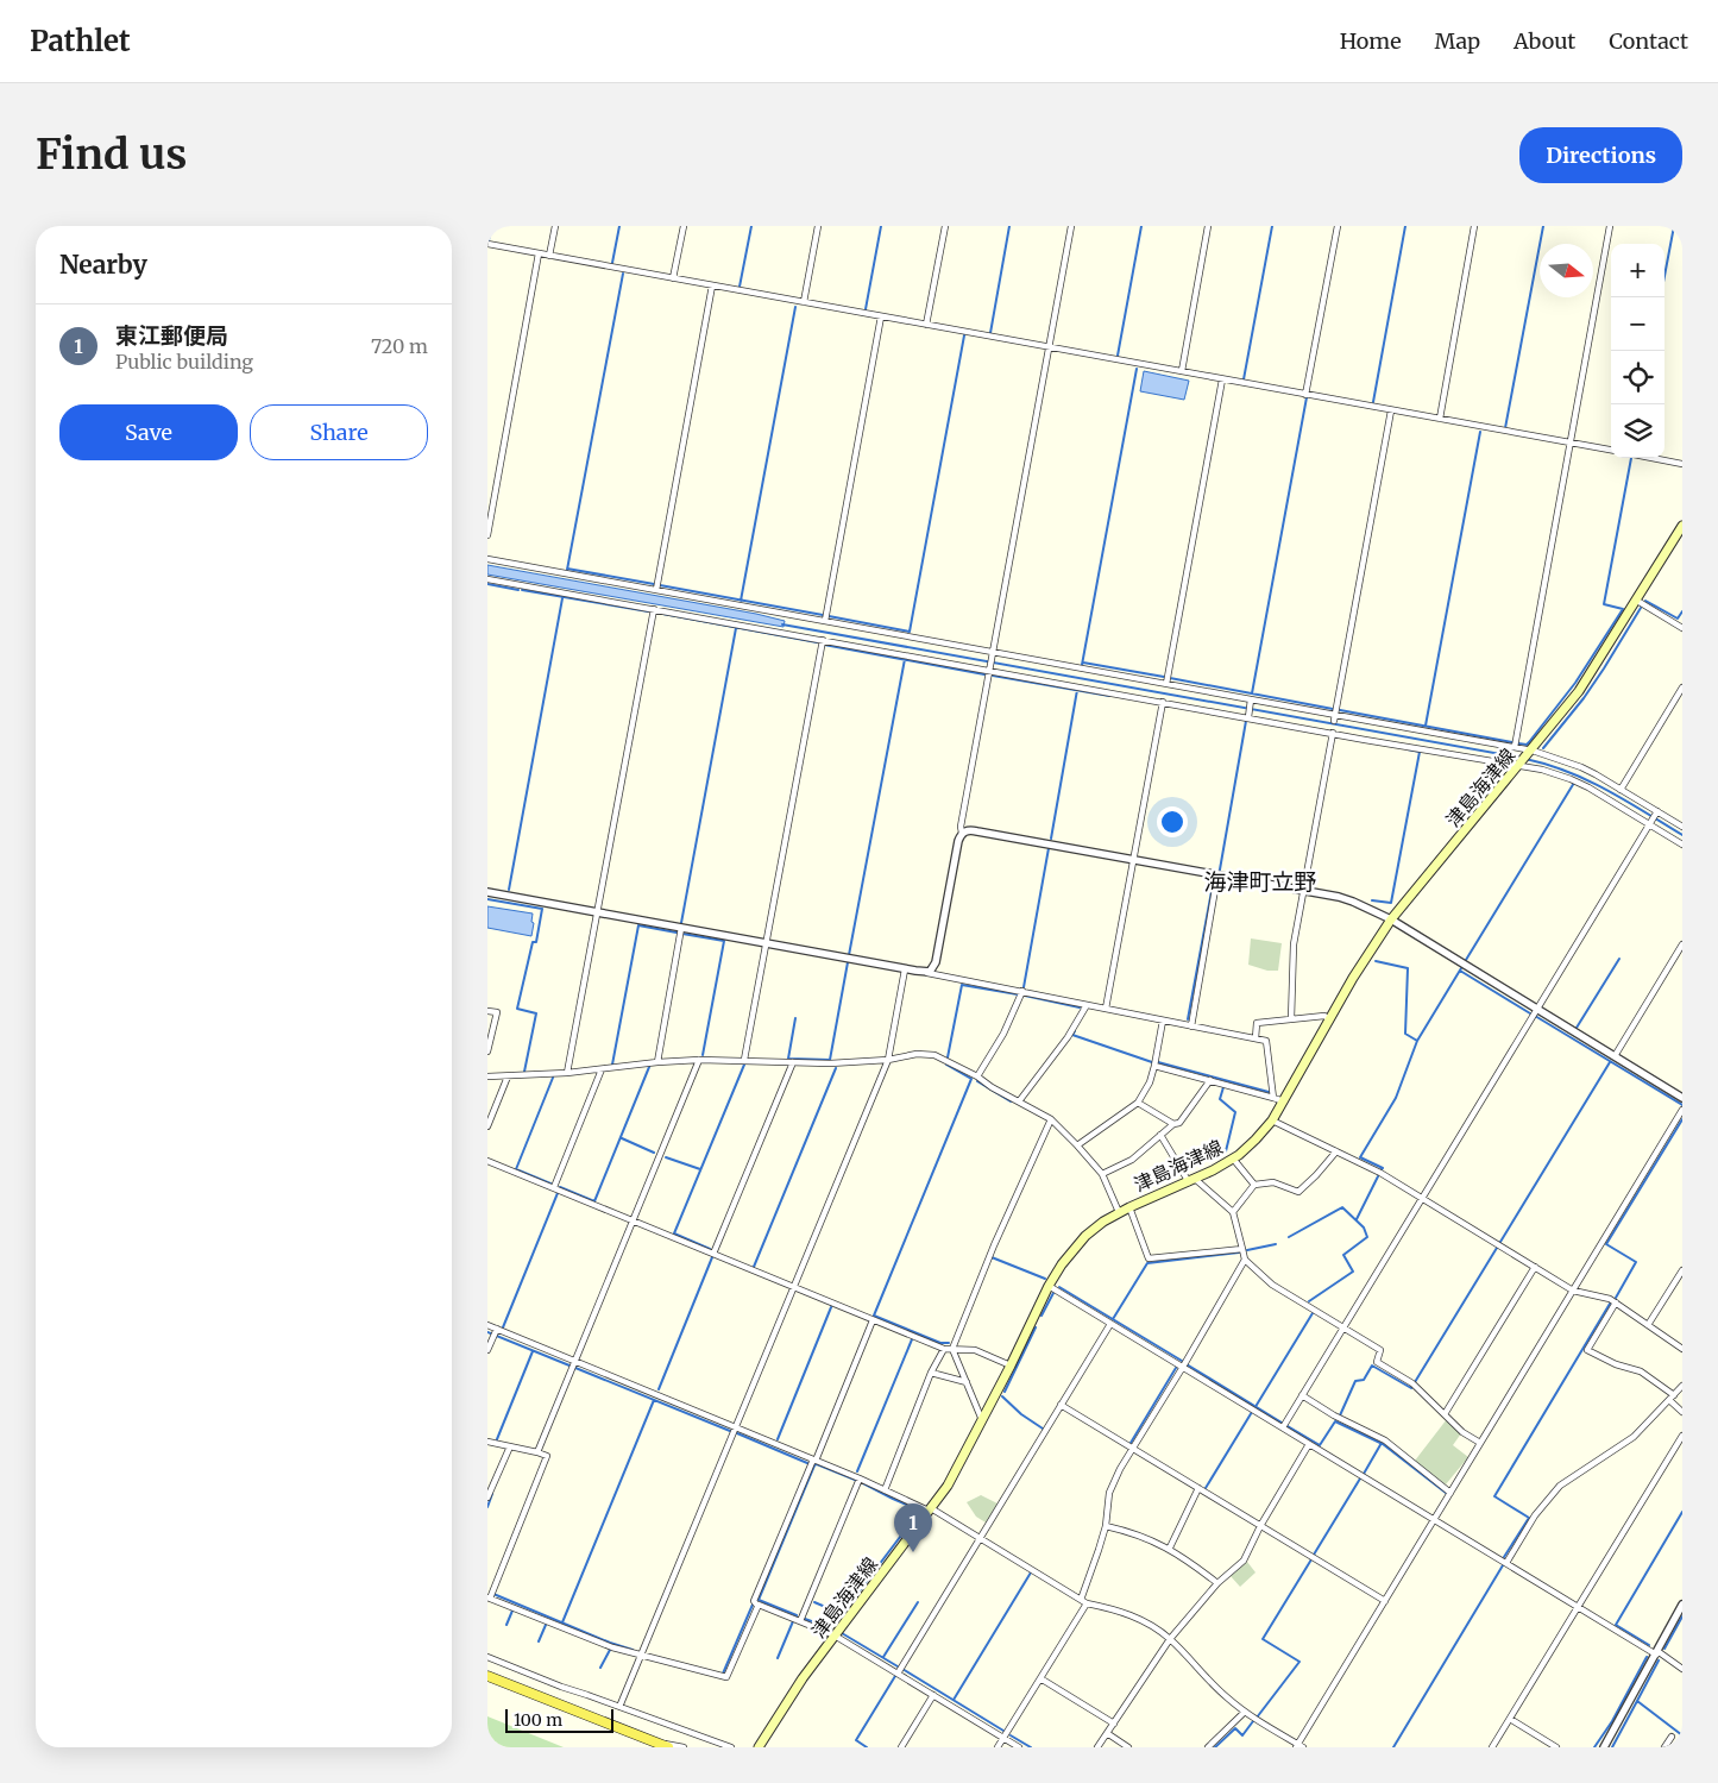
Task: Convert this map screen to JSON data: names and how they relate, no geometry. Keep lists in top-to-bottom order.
{
  "streets": {
    "main road": ["津島海津線"]
  },
  "districts": ["海津町立野"],
  "scale_bar": "100 m",
  "north": "right",
  "page": {
    "header": "Pathlet",
    "nav": [
      "Home",
      "Map",
      "About",
      "Contact"
    ],
    "buttons": [
      "Directions",
      ["Save", "Share"]
    ],
    "title": "Find us",
    "heading": "Nearby",
    "map_buttons": ["+", "−"],
    "list": [
      {
        "mark": "1",
        "name": "東江郵便局",
        "note": "Public building",
        "value": "720 m"
      }
    ],
    "pins": "1",
    "scale": "100 m"
  }
}
